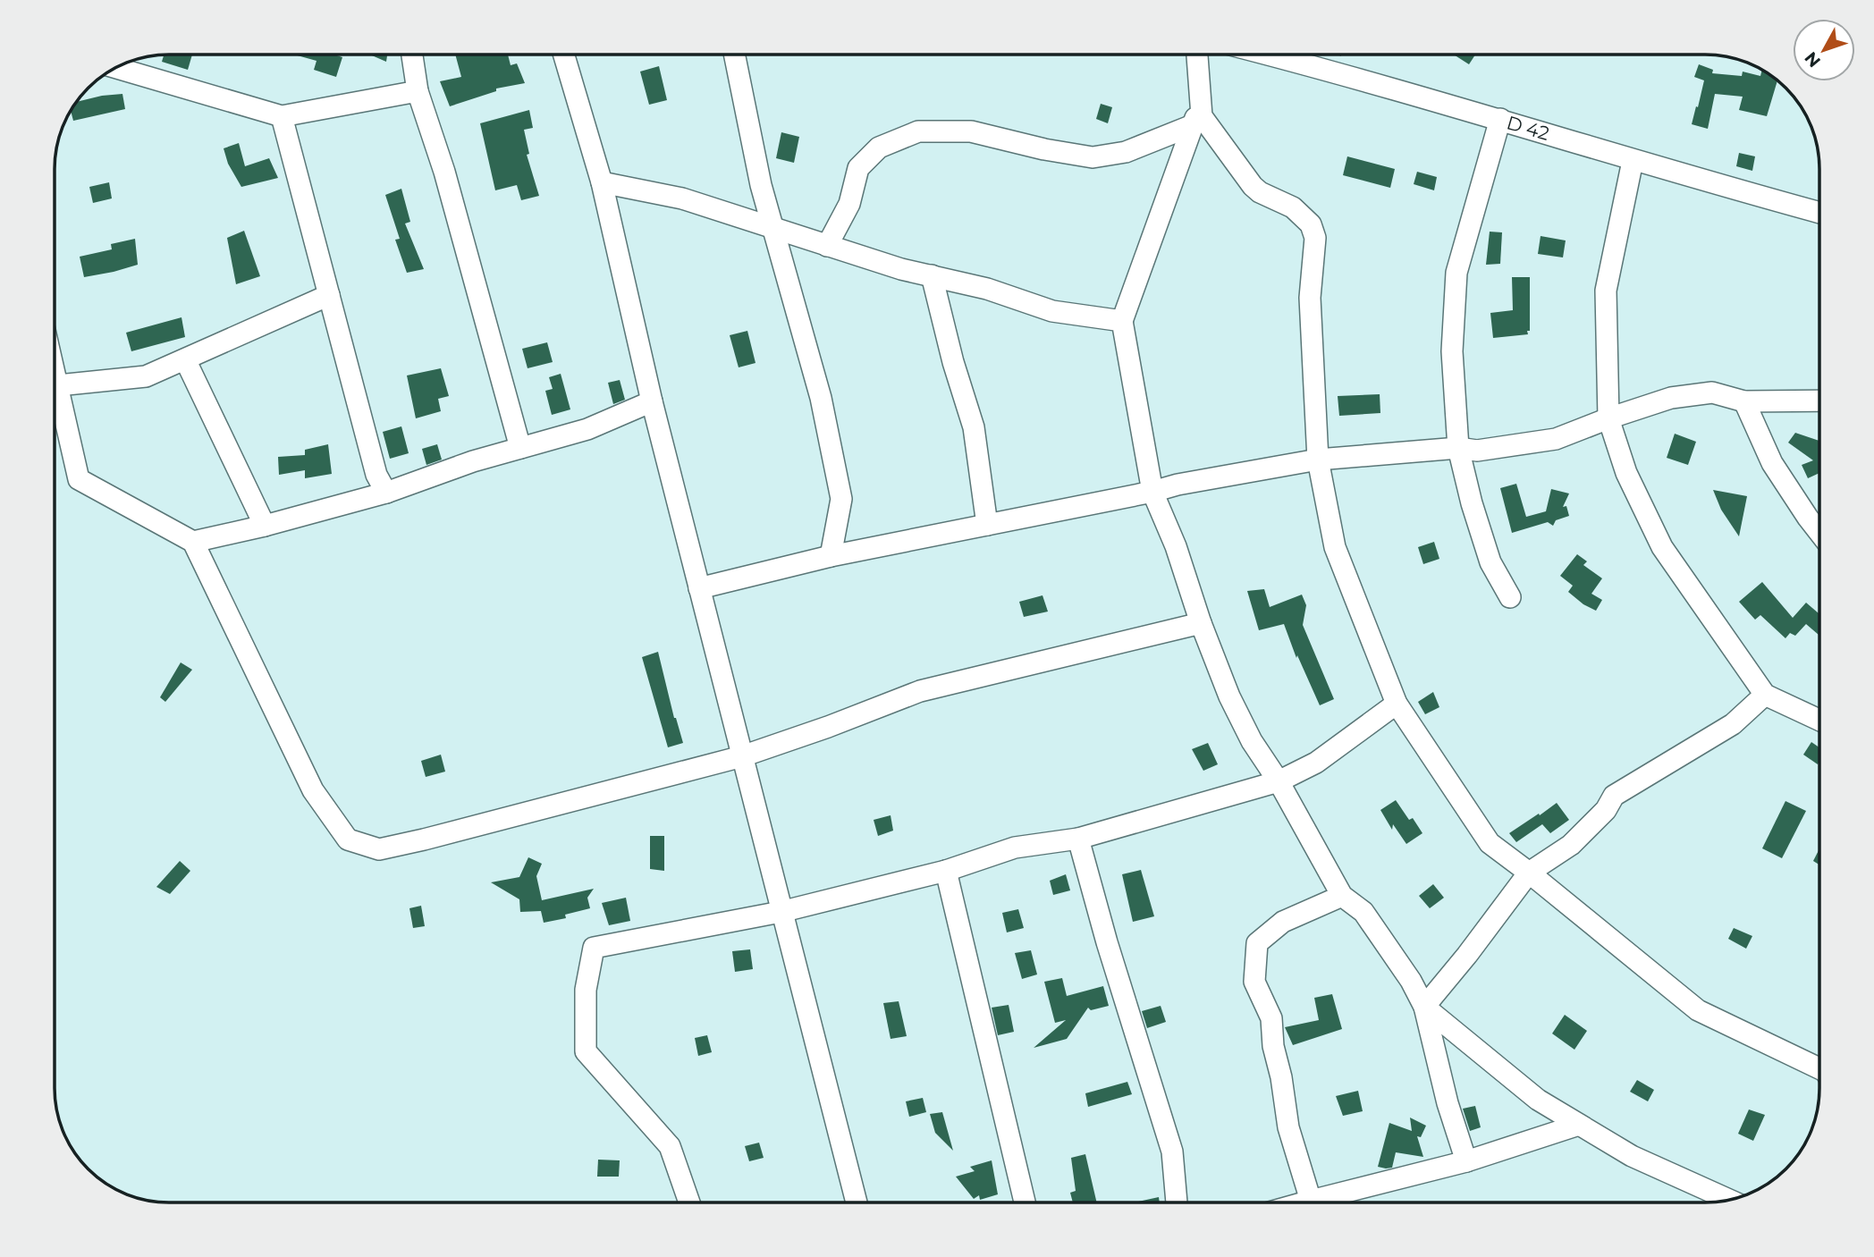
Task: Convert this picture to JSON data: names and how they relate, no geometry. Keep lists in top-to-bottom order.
{
  "streets": {
    "street": ["D 42"]
  },
  "north": "bottom left"
}
